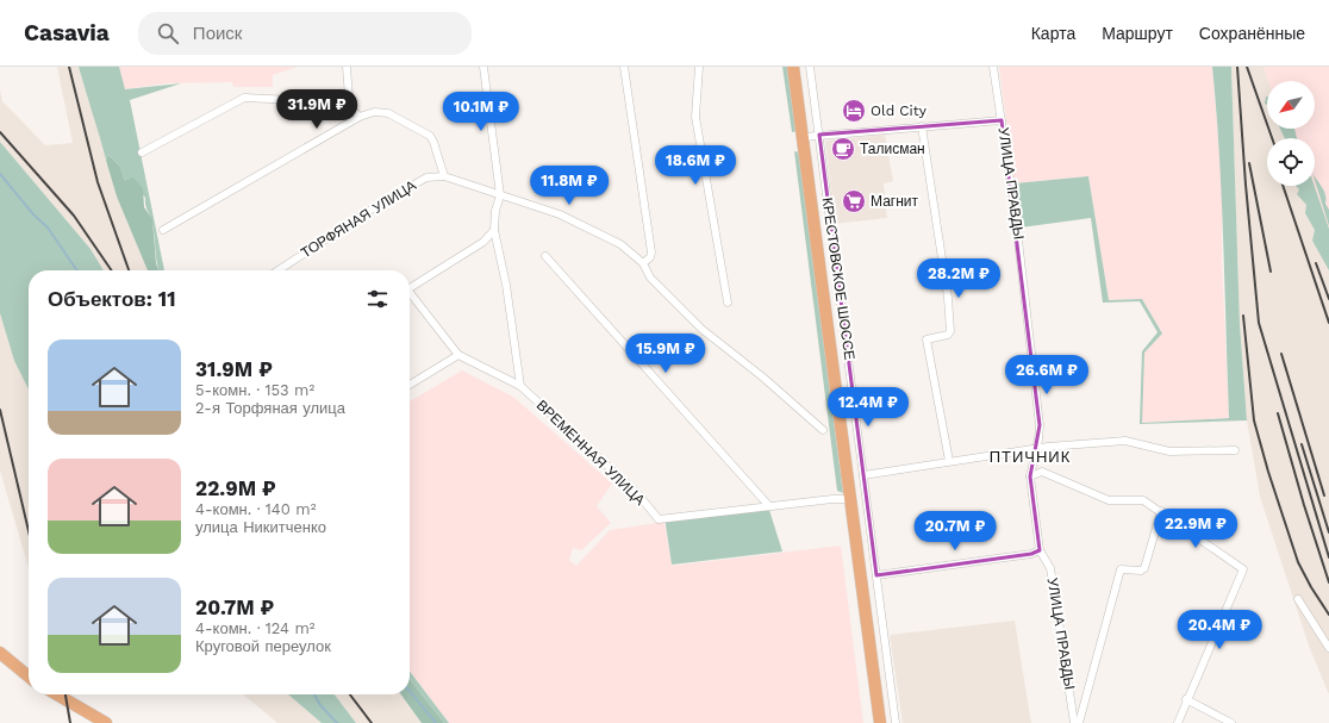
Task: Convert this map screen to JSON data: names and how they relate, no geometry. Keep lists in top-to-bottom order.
{
  "streets": {
    "main road": ["КРЕСТОВСКОЕ ШОССЕ"],
    "street": ["УЛИЦА ПРАВДЫ", "ТОРФЯНАЯ УЛИЦА", "ВРЕМЕННАЯ УЛИЦА"]
  },
  "crossings": [
    ["КРЕСТОВСКОЕ ШОССЕ", "ВРЕМЕННАЯ УЛИЦА"]
  ],
  "districts": ["ПТИЧНИК"],
  "places": {
    "hotel": ["Old City"],
    "cafe": ["Талисман"],
    "supermarket": ["Магнит"]
  },
  "north": "bottom left",
  "page": {
    "header": "Casavia",
    "search": "Поиск",
    "nav": ["Карта", "Маршрут", "Сохранённые"],
    "price": [
      "31.9M ₽",
      "10.1M ₽",
      "18.6M ₽",
      "11.8M ₽",
      "28.2M ₽",
      "15.9M ₽",
      "26.6M ₽",
      "12.4M ₽",
      "22.9M ₽",
      "20.7M ₽",
      "20.4M ₽"
    ],
    "heading": "Объектов: 11",
    "list": [
      {
        "name": "31.9M ₽",
        "note": "5-комн. · 153 m² · 2-я Торфяная улица"
      },
      {
        "name": "22.9M ₽",
        "note": "4-комн. · 140 m² · улица Никитченко"
      },
      {
        "name": "20.7M ₽",
        "note": "4-комн. · 124 m² · Круговой переулок"
      }
    ]
  }
}
